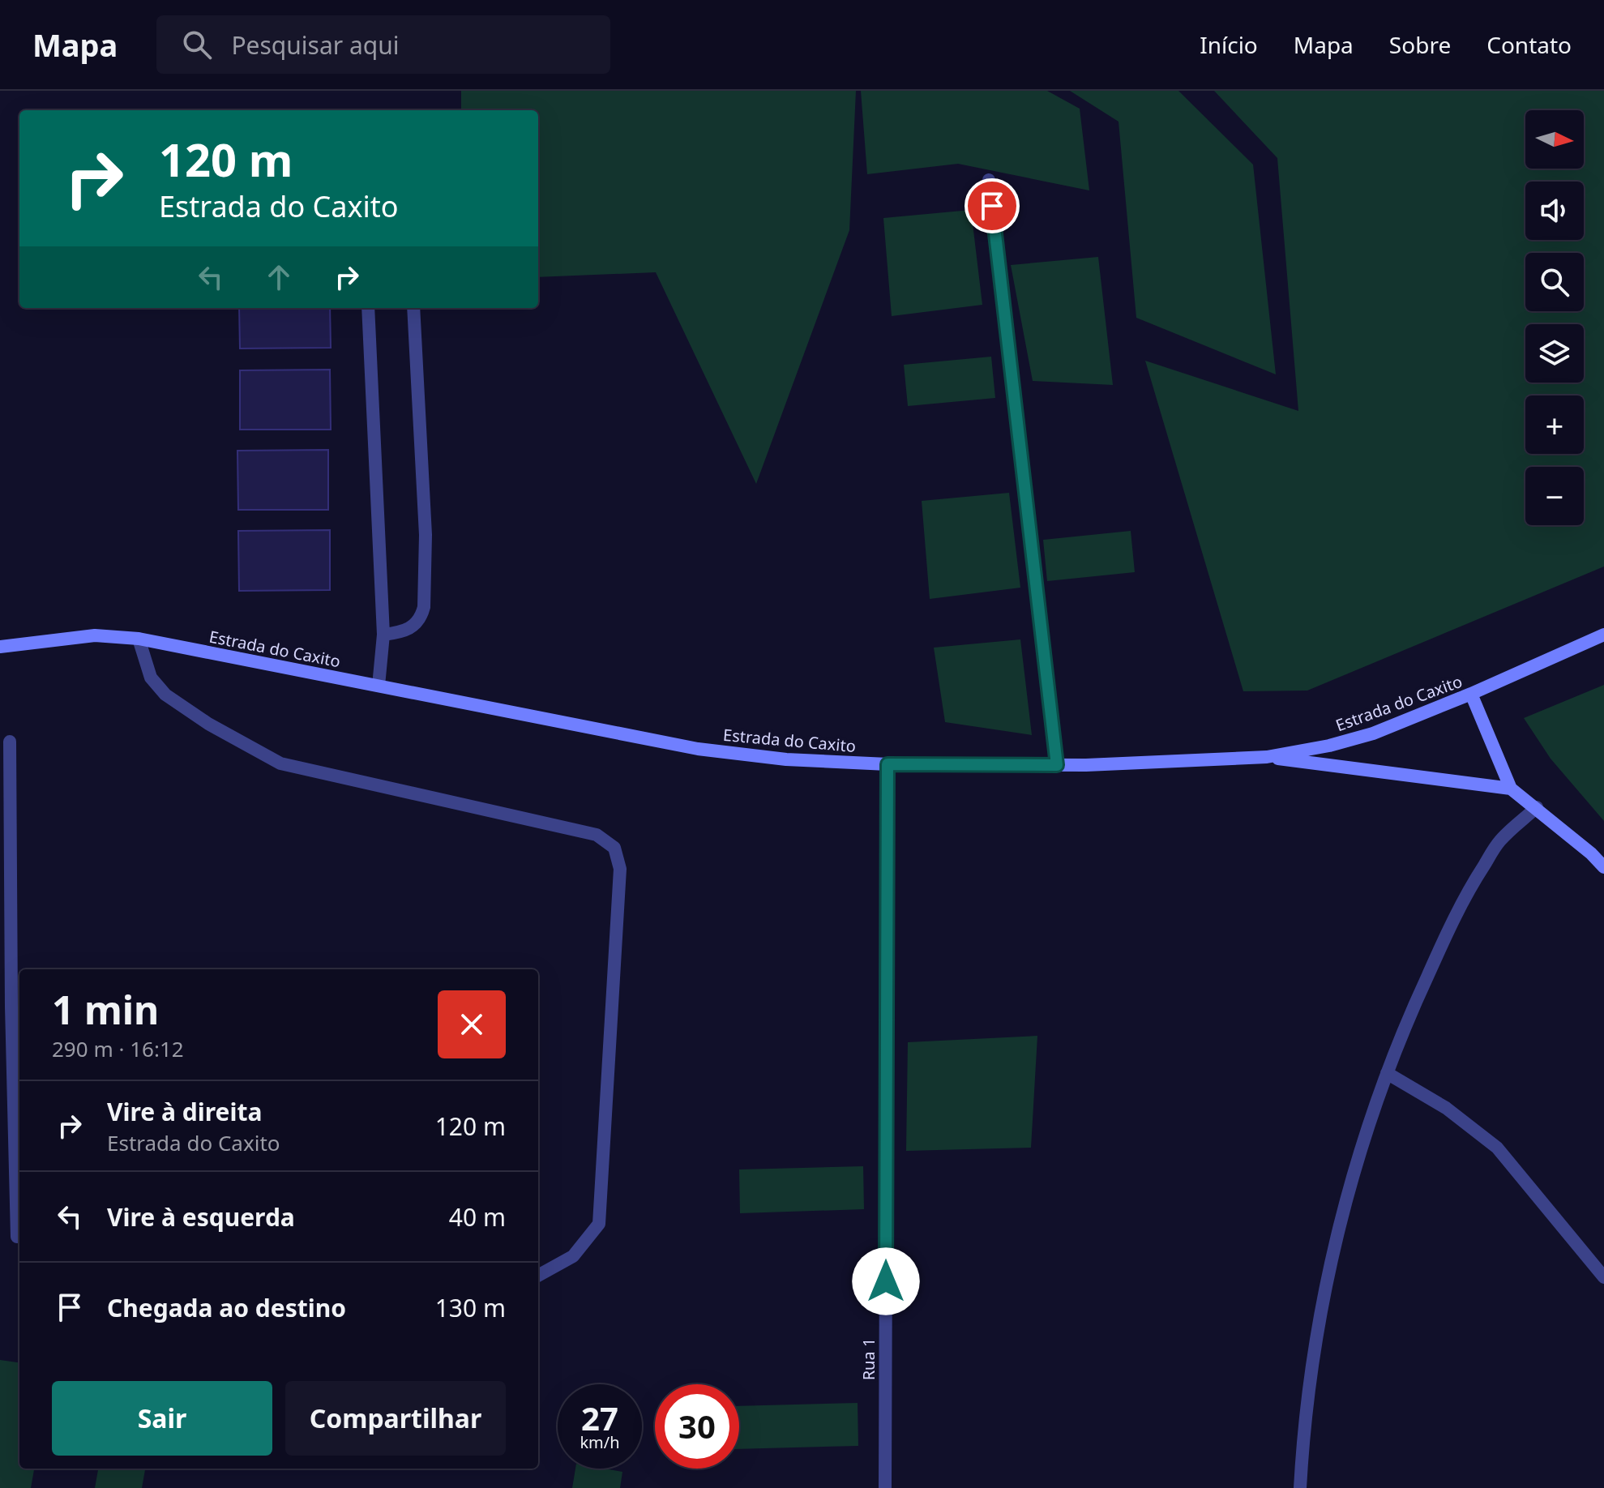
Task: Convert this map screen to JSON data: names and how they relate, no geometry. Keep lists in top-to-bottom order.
{
  "streets": {
    "main road": ["Estrada do Caxito"],
    "street": ["Rua 1"]
  },
  "crossings": [
    ["Estrada do Caxito", "Rua 1"]
  ],
  "north": "right",
  "page": {
    "header": "Mapa",
    "search": "Pesquisar aqui",
    "nav": [
      "Início",
      "Mapa",
      "Sobre",
      "Contato"
    ],
    "map_buttons": ["+", "−"],
    "turn": ["120 m", "Estrada do Caxito"],
    "heading": ["1 min", "290 m · 16:12"],
    "list": [
      {
        "name": "Vire à direita",
        "note": "Estrada do Caxito",
        "value": "120 m"
      },
      {
        "name": "Vire à esquerda",
        "value": "40 m"
      },
      {
        "name": "Chegada ao destino",
        "value": "130 m"
      }
    ],
    "buttons": ["Sair", "Compartilhar"],
    "speed": "27 km/h",
    "limit": "30"
  }
}
